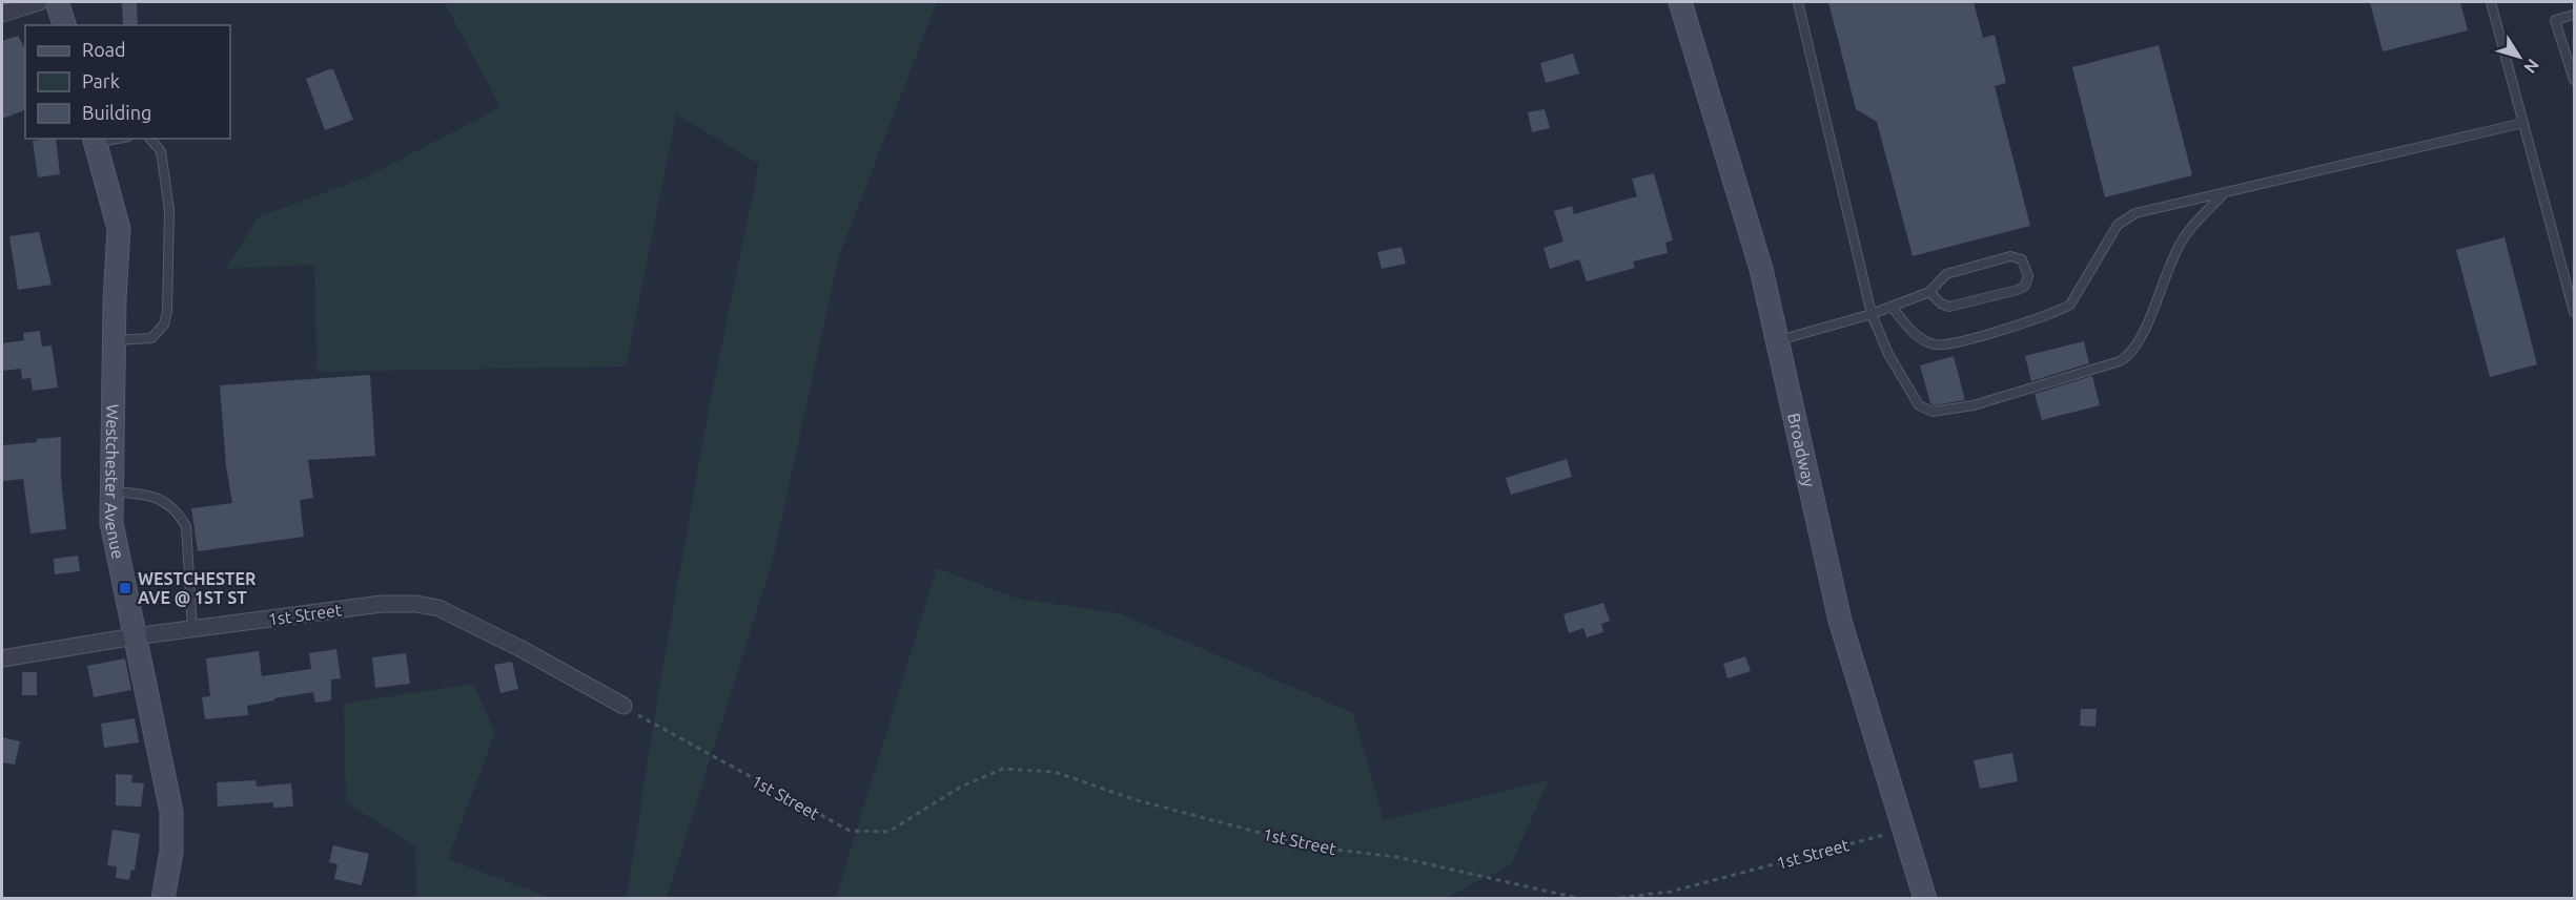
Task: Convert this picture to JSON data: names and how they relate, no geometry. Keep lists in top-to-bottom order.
{
  "streets": {
    "street": ["Broadway", "Westchester Avenue", "1st Street"]
  },
  "crossings": [
    ["Broadway", "1st Street"],
    ["Westchester Avenue", "1st Street"]
  ],
  "places": {
    "transit": ["WESTCHESTER AVE @ 1ST ST"]
  },
  "legend": ["Road", "Park", "Building"],
  "north": "bottom right"
}
